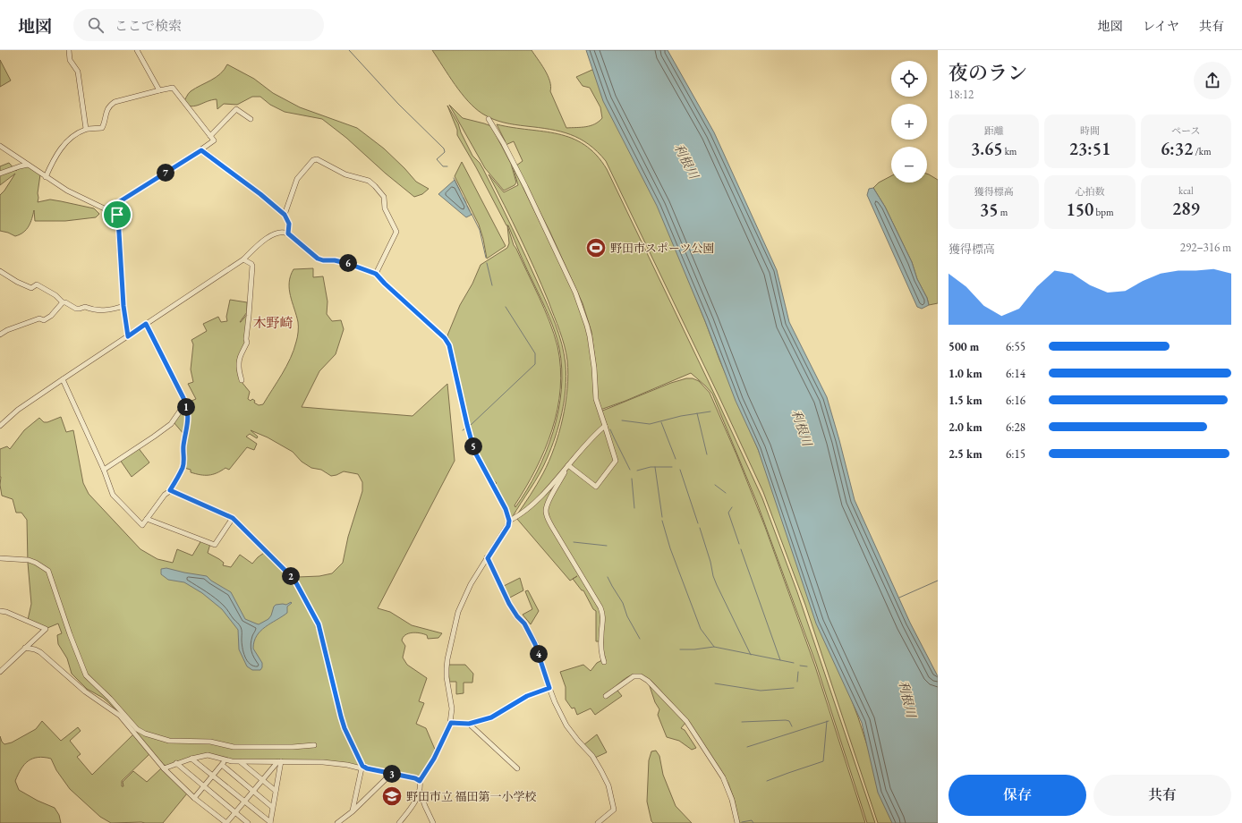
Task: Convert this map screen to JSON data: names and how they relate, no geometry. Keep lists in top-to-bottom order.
{
  "districts": ["木野崎"],
  "water": ["利根川"],
  "places": {
    "sports": ["野田市スポーツ公園"],
    "school or university": ["野田市立 福田第一小学校"]
  },
  "page": {
    "header": "地図",
    "search": "ここで検索",
    "nav": ["地図", "レイヤ", "共有"],
    "heading": ["夜のラン", "18:12"],
    "map_buttons": ["+", "−"],
    "stats": [
      ["距離", "3.65 km"],
      ["時間", "23:51"],
      ["ペース", "6:32 /km"],
      ["獲得標高", "35 m"],
      ["心拍数", "150 bpm"],
      ["kcal", "289"]
    ],
    "pins": [
      "7",
      "6",
      "1",
      "5",
      "2",
      "4",
      "3"
    ],
    "chart": ["獲得標高", "292–316 m"],
    "list": [
      {
        "name": "500 m",
        "note": "6:55"
      },
      {
        "name": "1.0 km",
        "note": "6:14"
      },
      {
        "name": "1.5 km",
        "note": "6:16"
      },
      {
        "name": "2.0 km",
        "note": "6:28"
      },
      {
        "name": "2.5 km",
        "note": "6:15"
      }
    ],
    "buttons": ["保存", "共有"]
  }
}
